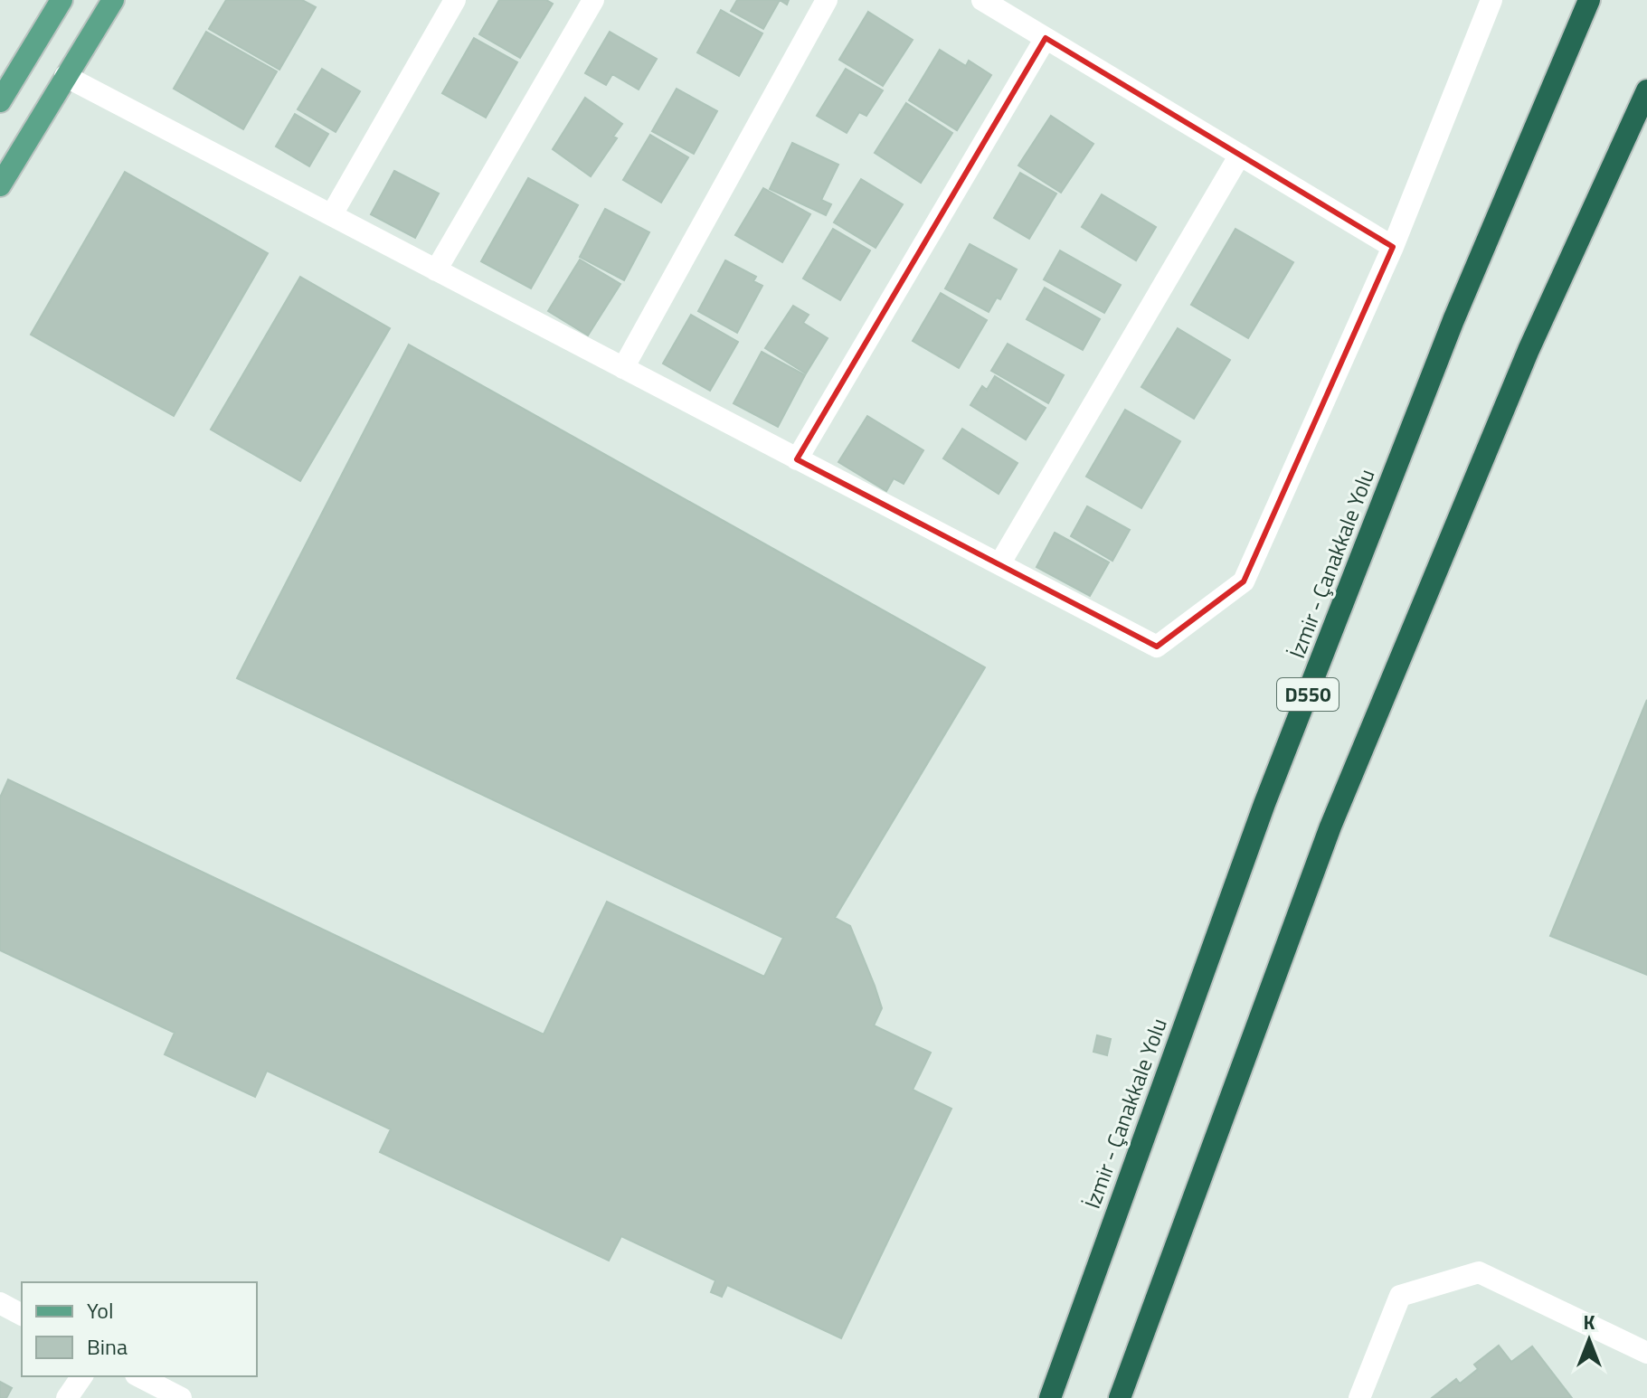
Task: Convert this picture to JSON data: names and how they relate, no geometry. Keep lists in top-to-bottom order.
{
  "streets": {
    "highway": ["İzmir - Çanakkale Yolu", "D550"]
  },
  "legend": ["Yol", "Bina"],
  "north": "top"
}
